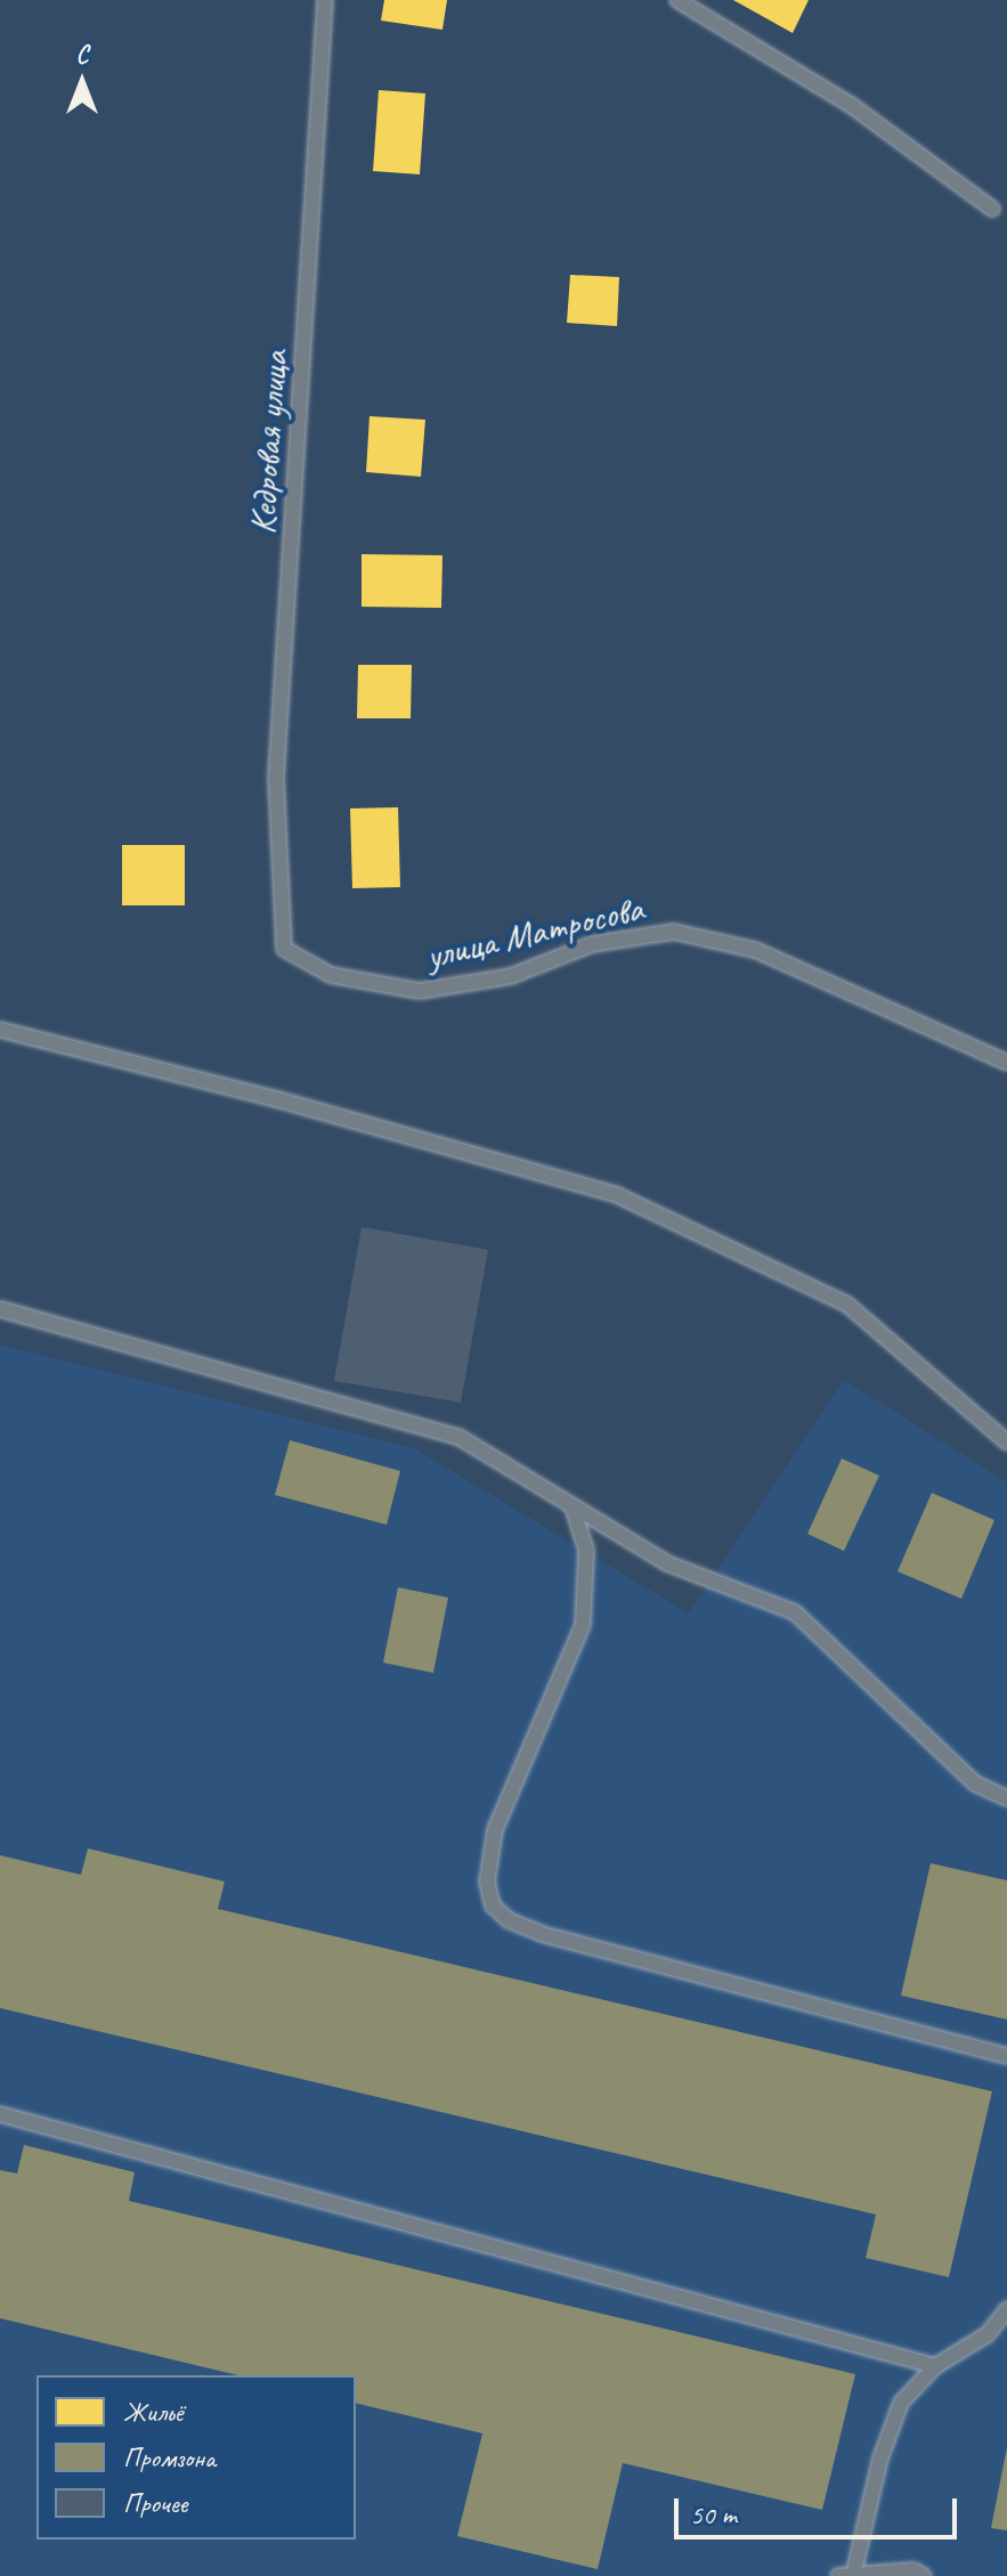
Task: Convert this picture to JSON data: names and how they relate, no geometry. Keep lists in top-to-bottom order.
{
  "streets": {
    "lane": ["Кедровая улица", "улица Матросова"]
  },
  "crossings": [
    ["Кедровая улица", "улица Матросова"]
  ],
  "legend": ["Жильё", "Промзона", "Прочее"],
  "scale_bar": "50 m",
  "north": "top"
}
